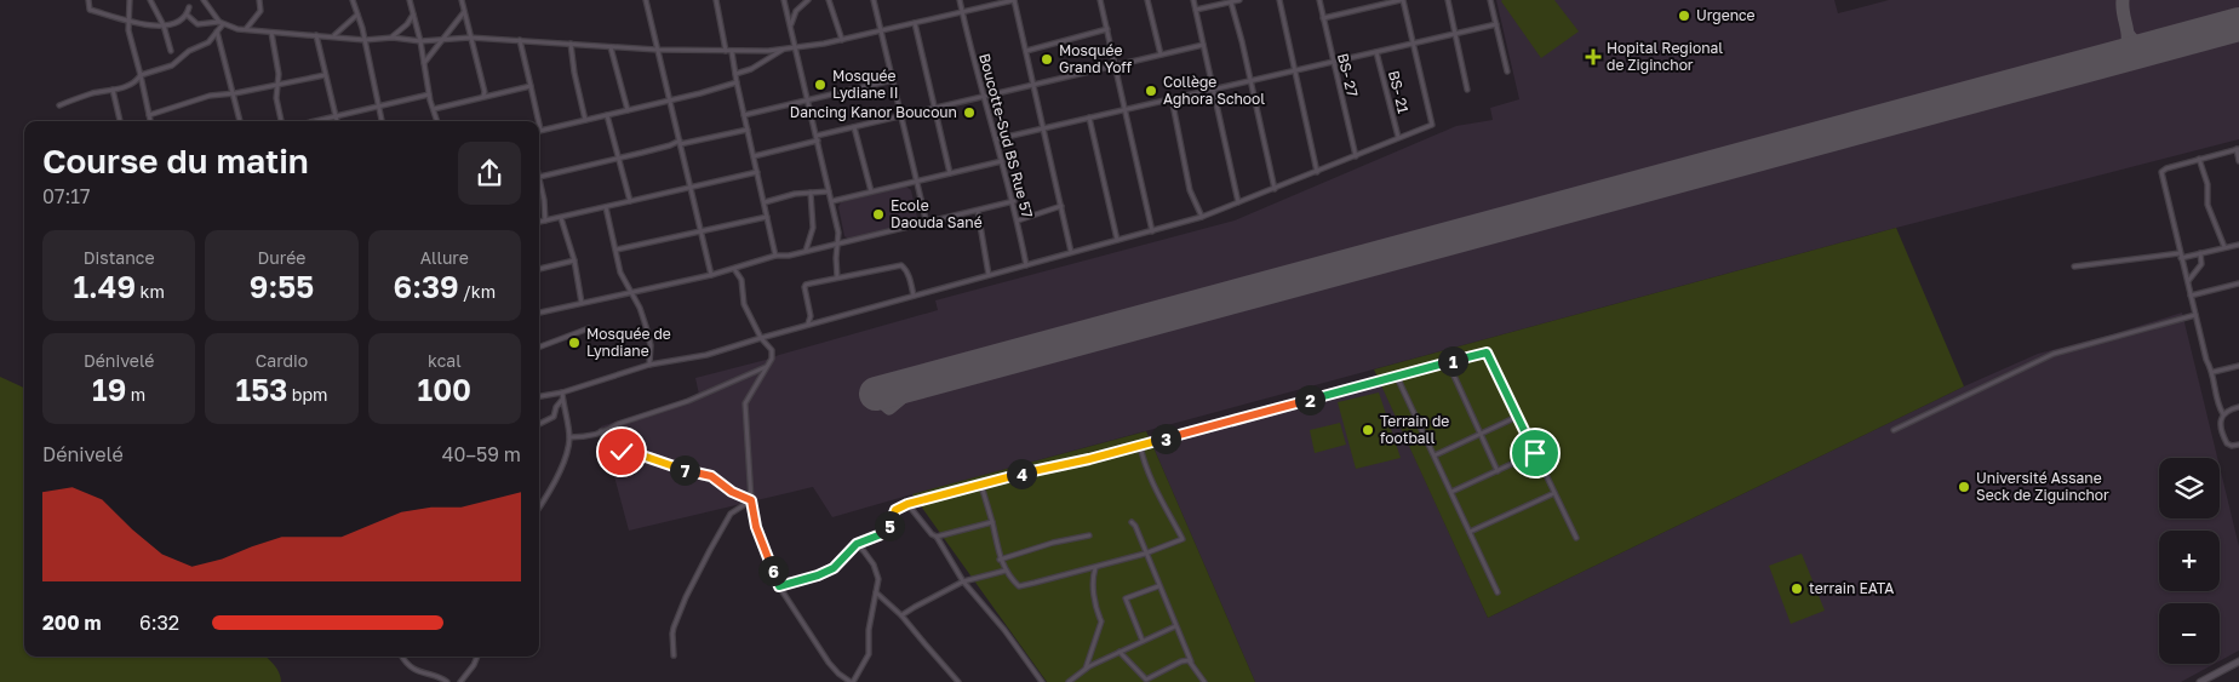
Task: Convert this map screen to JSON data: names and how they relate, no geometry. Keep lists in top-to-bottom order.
{
  "streets": {
    "street": ["BS- 27", "BS- 21", "Boucotte-Sud BS Rue 57"]
  },
  "places": {
    "other": [
      "Urgence",
      "Mosquée Grand Yoff",
      "Mosquée Lydiane II",
      "Collège Aghora School",
      "Dancing Kanor Boucoun",
      "Ecole Daouda Sané",
      "Mosquée de Lyndiane",
      "Terrain de football",
      "Université Assane Seck de Ziguinchor",
      "terrain EATA"
    ],
    "health": ["Hopital Regional de Ziginchor"]
  },
  "page": {
    "heading": ["Course du matin", "07:17"],
    "stats": [
      ["Distance", "1.49 km"],
      ["Durée", "9:55"],
      ["Allure", "6:39 /km"],
      ["Dénivelé", "19 m"],
      ["Cardio", "153 bpm"],
      ["kcal", "100"]
    ],
    "pins": [
      "1",
      "2",
      "3",
      "7",
      "4",
      "5",
      "6"
    ],
    "chart": ["Dénivelé", "40–59 m"],
    "map_buttons": ["+", "−"],
    "list": [
      {
        "name": "200 m",
        "note": "6:32"
      }
    ]
  }
}
